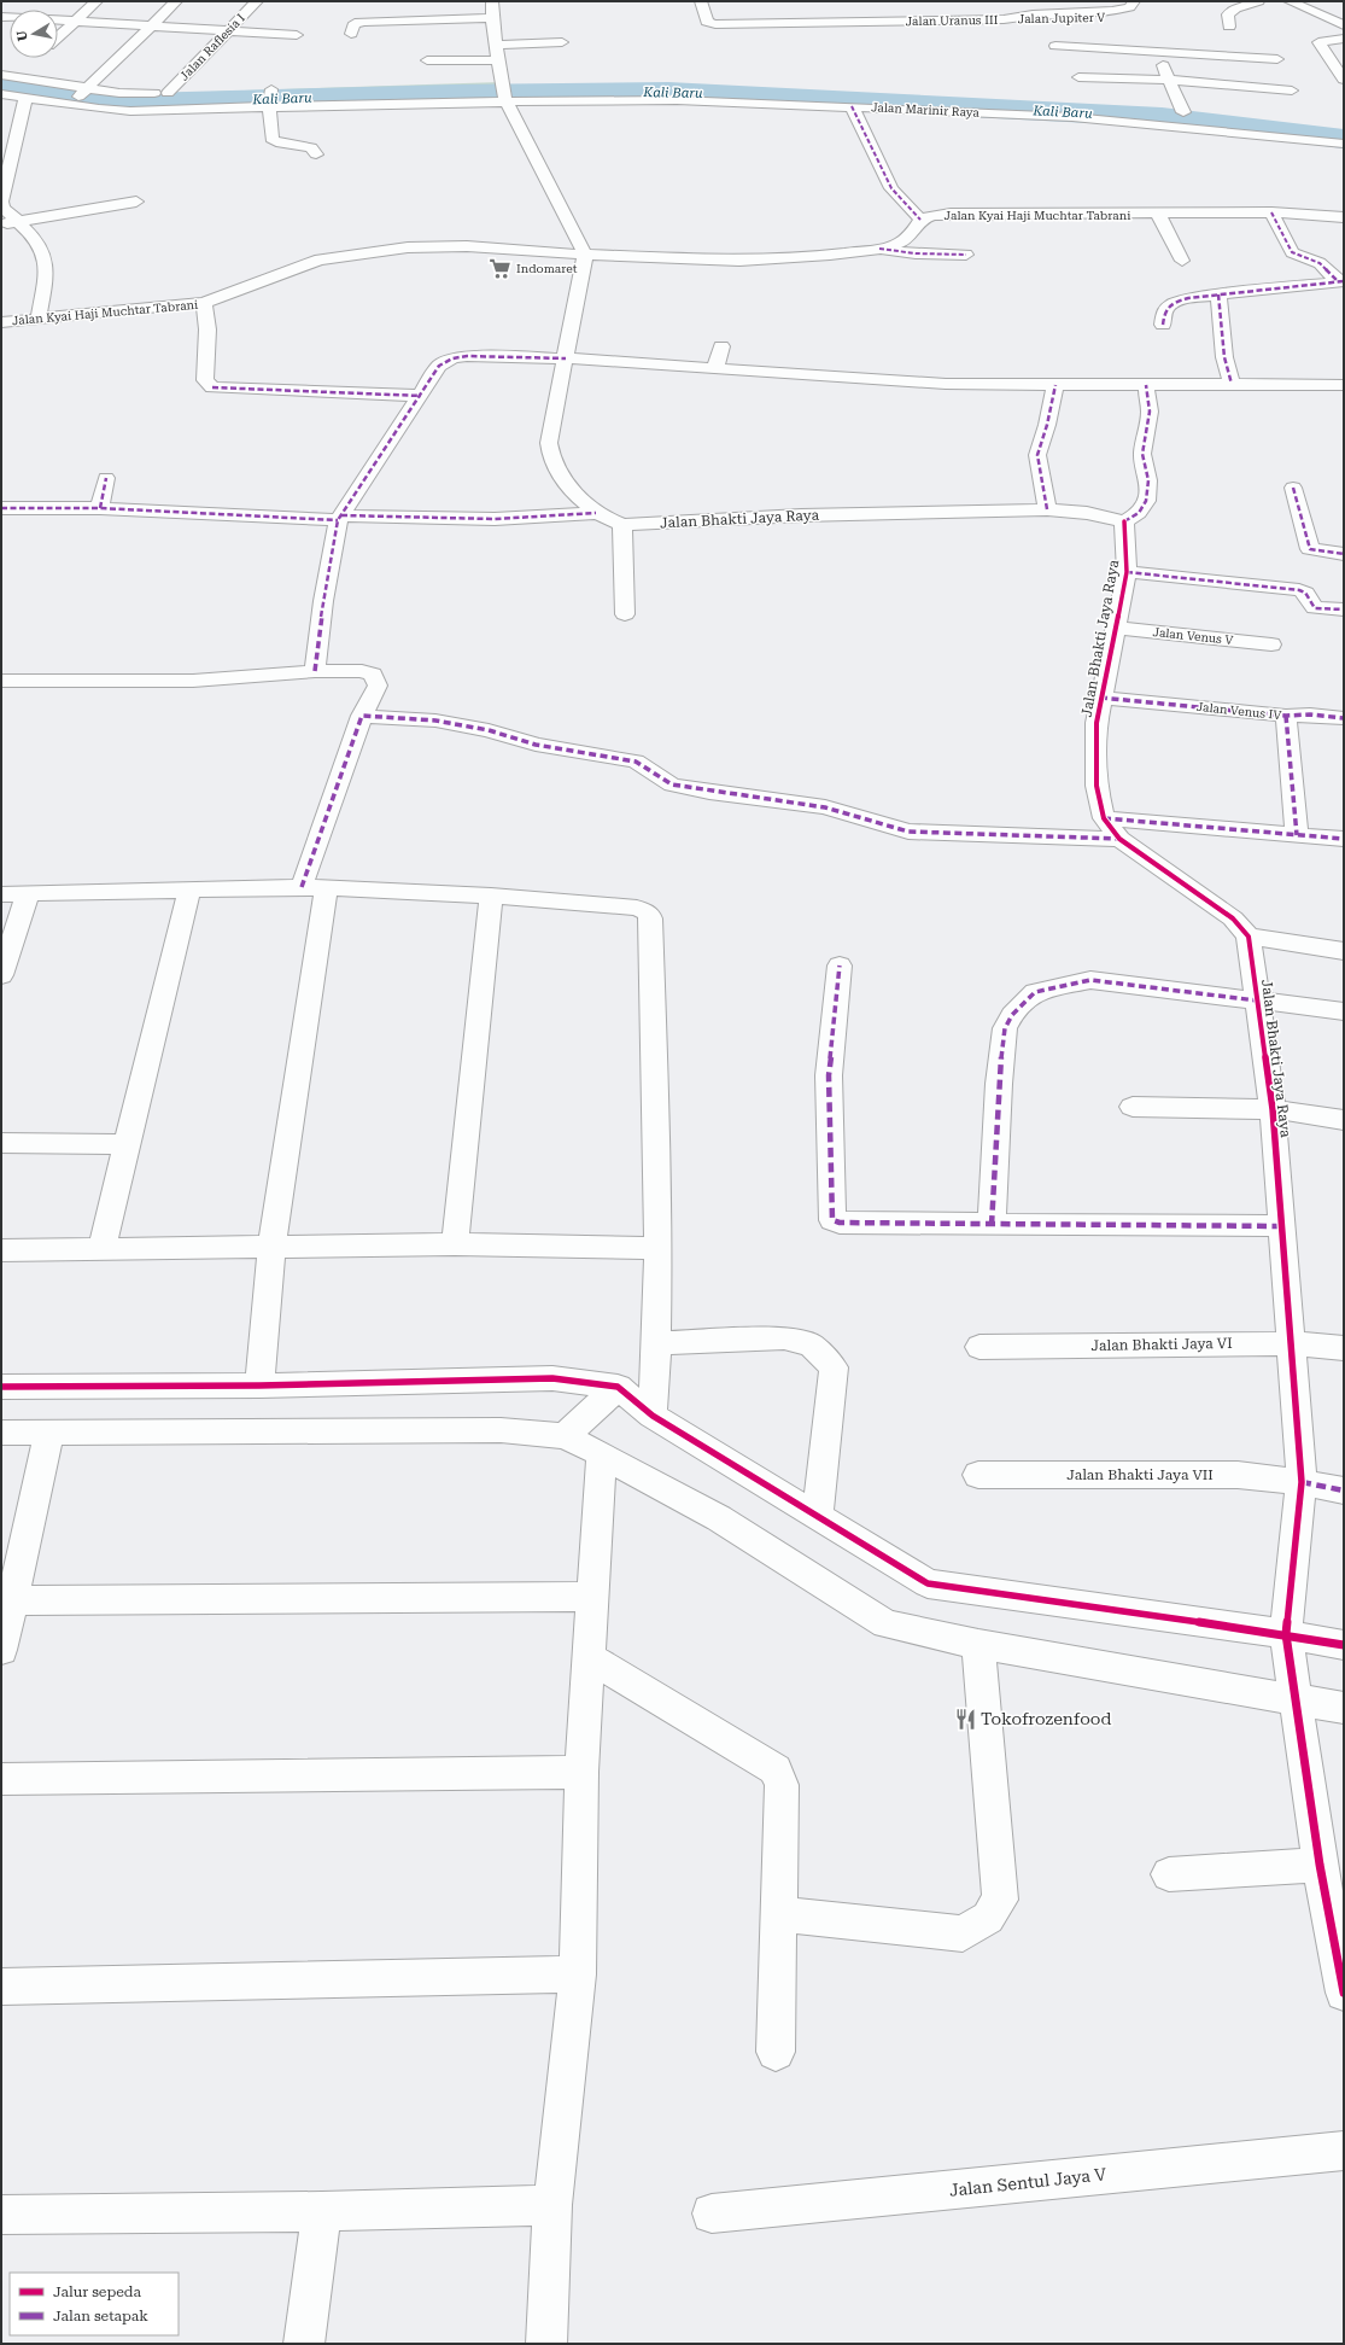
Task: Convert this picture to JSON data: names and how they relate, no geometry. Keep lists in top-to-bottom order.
{
  "streets": {
    "street": [
      "Jalan Jupiter V",
      "Jalan Uranus III",
      "Jalan Raflesia I",
      "Jalan Marinir Raya",
      "Jalan Kyai Haji Muchtar Tabrani",
      "Jalan Bhakti Jaya Raya",
      "Jalan Venus V",
      "Jalan Venus IV",
      "Jalan Bhakti Jaya VI",
      "Jalan Bhakti Jaya VII",
      "Jalan Sentul Jaya V"
    ]
  },
  "crossings": [
    ["Jalan Jupiter V", "Jalan Uranus III"],
    ["Jalan Kyai Haji Muchtar Tabrani", "Jalan Bhakti Jaya Raya"],
    ["Jalan Bhakti Jaya Raya", "Jalan Venus V"],
    ["Jalan Bhakti Jaya Raya", "Jalan Venus IV"],
    ["Jalan Bhakti Jaya Raya", "Jalan Bhakti Jaya VI"],
    ["Jalan Bhakti Jaya Raya", "Jalan Bhakti Jaya VII"]
  ],
  "water": ["Kali Baru"],
  "places": {
    "supermarket": ["Indomaret"],
    "restaurant": ["Tokofrozenfood"]
  },
  "legend": ["Jalur sepeda", "Jalan setapak"],
  "north": "left"
}
